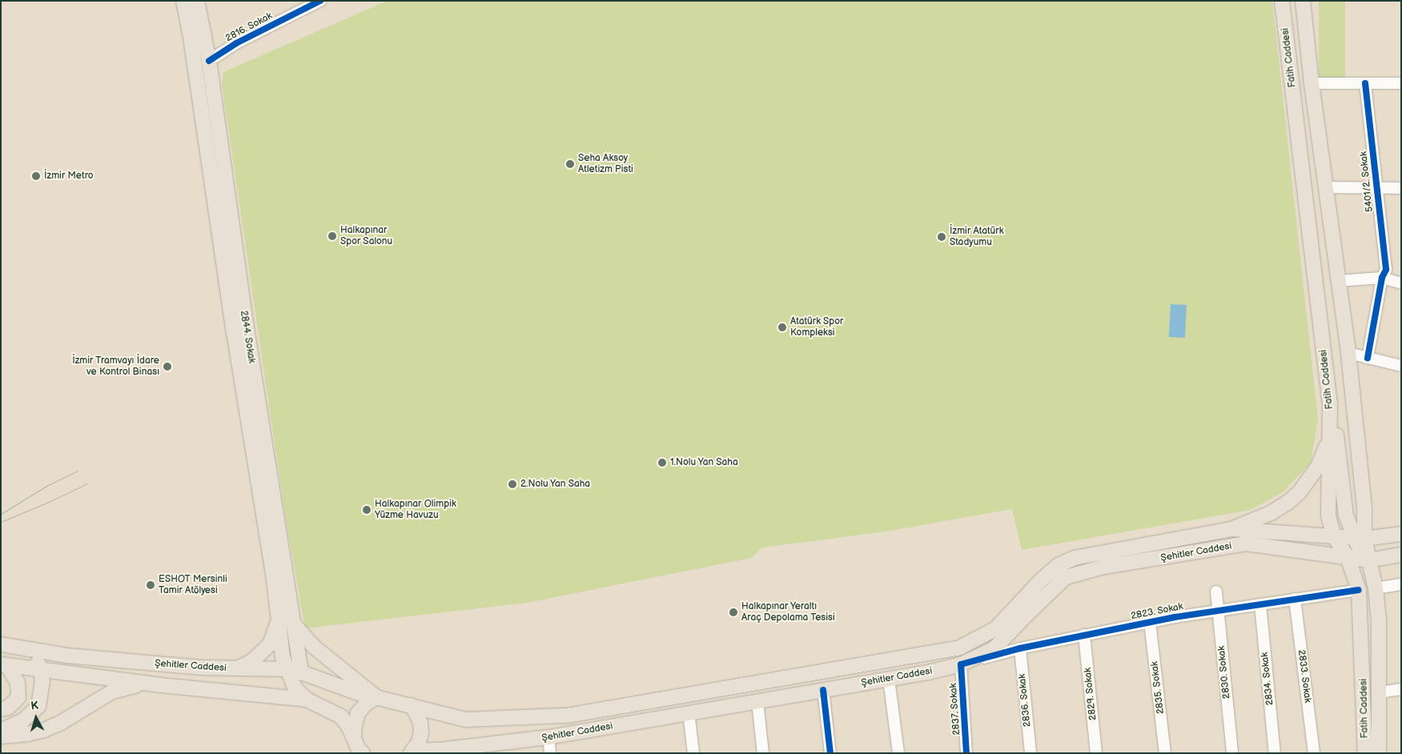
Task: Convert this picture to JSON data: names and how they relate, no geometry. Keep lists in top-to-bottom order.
{
  "streets": {
    "main road": ["Fatih Caddesi", "2844. Sokak", "Şehitler Caddesi"],
    "street": [
      "2816. Sokak",
      "5401/2. Sokak",
      "2823. Sokak",
      "2830. Sokak",
      "2833. Sokak",
      "2834. Sokak",
      "2835. Sokak",
      "2829. Sokak",
      "2836. Sokak",
      "2837. Sokak"
    ]
  },
  "crossings": [
    ["2816. Sokak", "2844. Sokak"],
    ["Fatih Caddesi", "Şehitler Caddesi"],
    ["Fatih Caddesi", "2823. Sokak"],
    ["2844. Sokak", "Şehitler Caddesi"],
    ["Şehitler Caddesi", "2823. Sokak"],
    ["Şehitler Caddesi", "2837. Sokak"],
    ["2823. Sokak", "2830. Sokak"],
    ["2823. Sokak", "2833. Sokak"],
    ["2823. Sokak", "2834. Sokak"],
    ["2823. Sokak", "2835. Sokak"],
    ["2823. Sokak", "2829. Sokak"],
    ["2823. Sokak", "2836. Sokak"],
    ["2823. Sokak", "2837. Sokak"]
  ],
  "places": [
    "Seha Aksoy Atletizm Pisti",
    "İzmir Metro",
    "Halkapınar Spor Salonu",
    "İzmir Atatürk Stadyumu",
    "Atatürk Spor Kompleksi",
    "İzmir Tramvayı İdare ve Kontrol Binası",
    "1.Nolu Yan Saha",
    "2.Nolu Yan Saha",
    "Halkapınar Olimpik Yüzme Havuzu",
    "ESHOT Mersinli Tamir Atölyesi",
    "Halkapınar Yeraltı Araç Depolama Tesisi"
  ],
  "north": "top"
}
